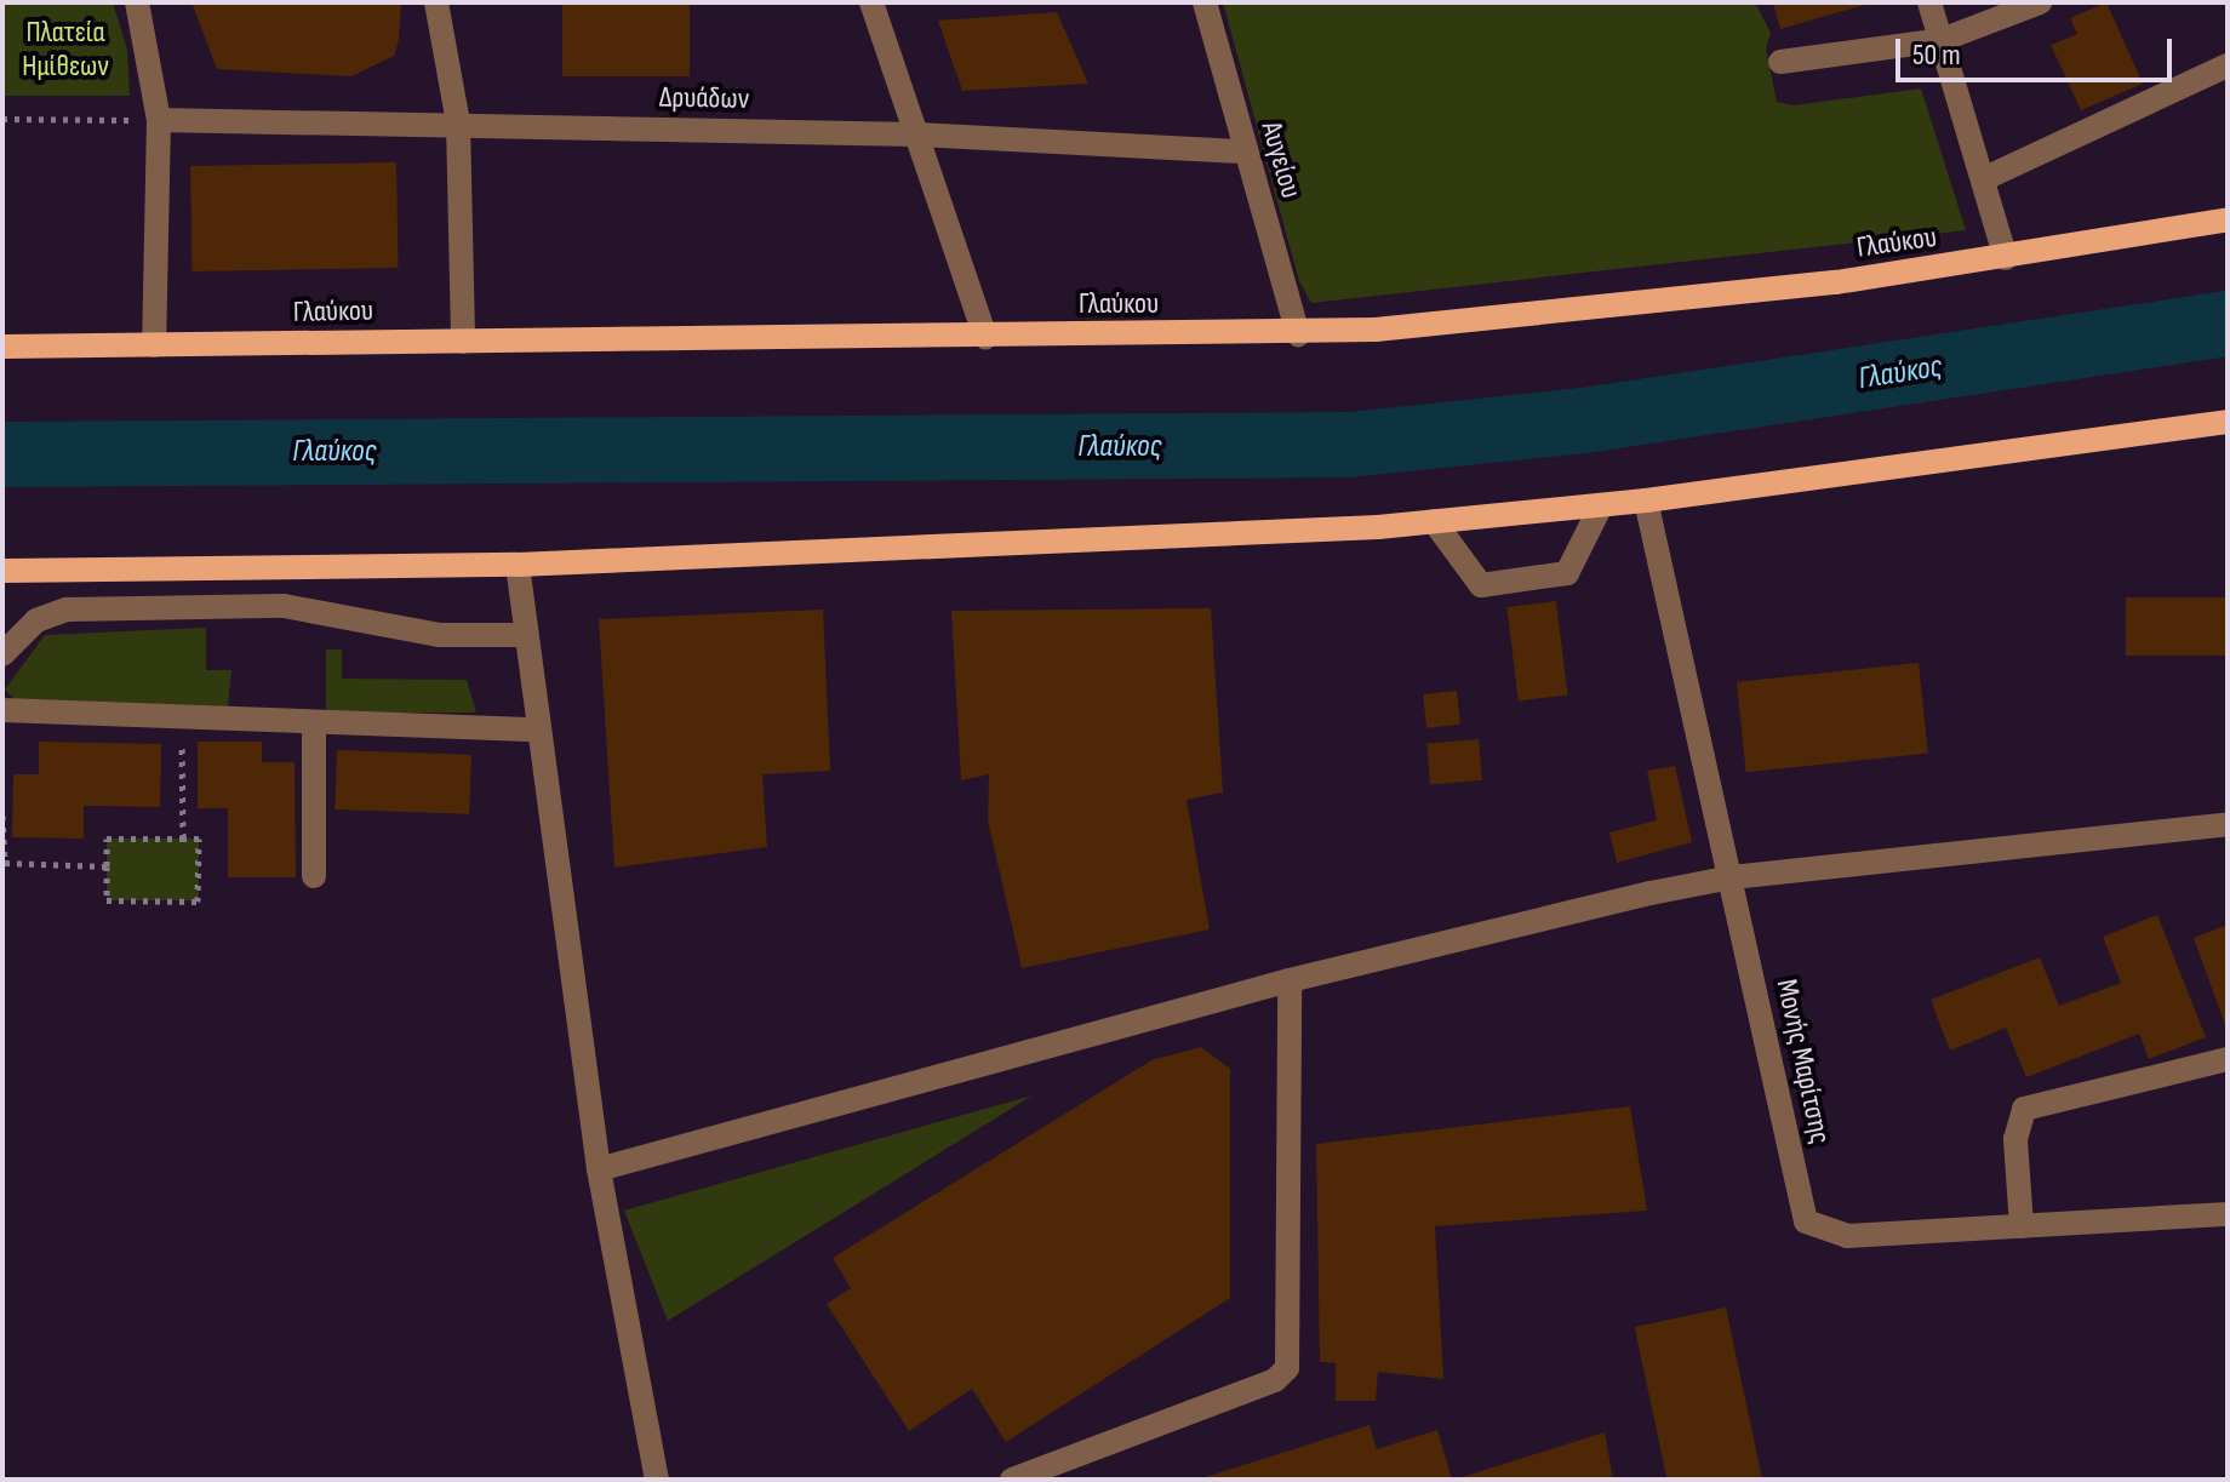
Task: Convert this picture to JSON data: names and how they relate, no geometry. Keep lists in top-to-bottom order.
{
  "streets": {
    "main road": ["Γλαύκου"],
    "street": ["Δρυάδων", "Αυγείου", "Μονής Μαρίτσης"]
  },
  "crossings": [
    ["Δρυάδων", "Αυγείου"],
    ["Αυγείου", "Γλαύκου"]
  ],
  "water": ["Γλαύκος"],
  "parks": ["Πλατεία Ημίθεων"],
  "scale_bar": "50 m"
}
